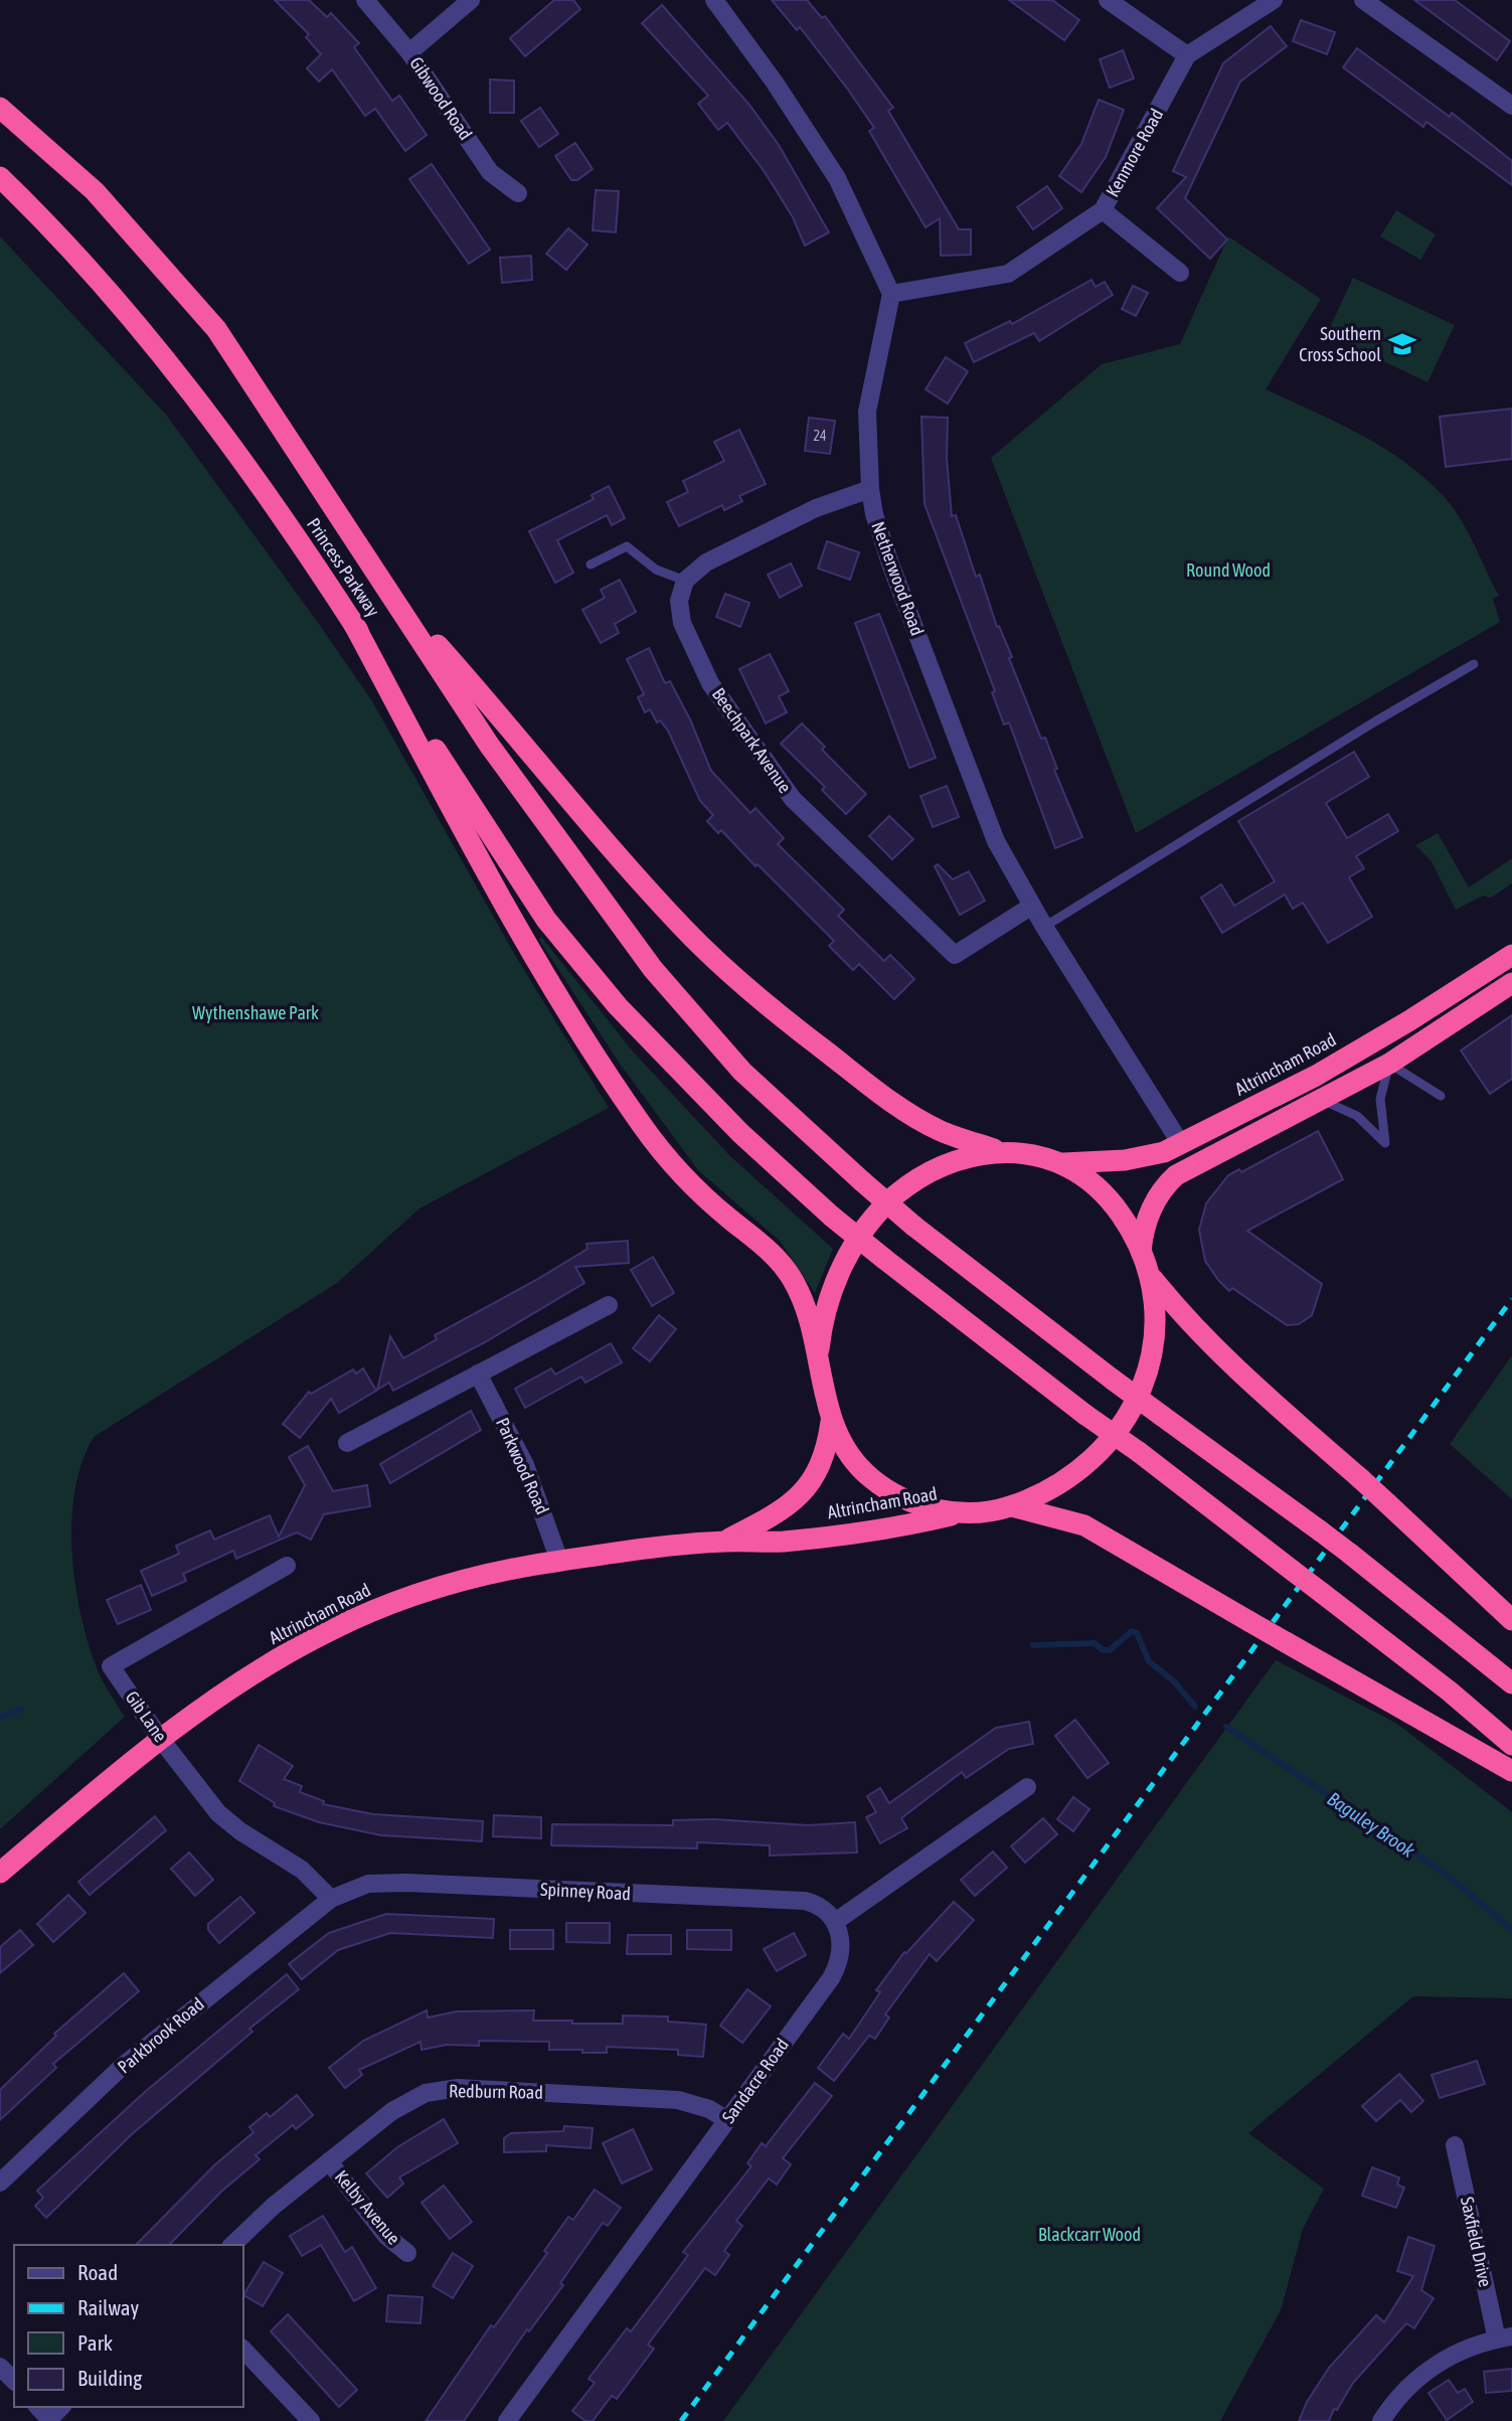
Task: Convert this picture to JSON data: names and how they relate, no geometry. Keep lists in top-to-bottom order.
{
  "streets": {
    "highway": ["Princess Parkway", "Altrincham Road"],
    "street": [
      "Gibwood Road",
      "Kenmore Road",
      "Netherwood Road",
      "Beechpark Avenue",
      "Parkwood Road",
      "Gib Lane",
      "Spinney Road",
      "Parkbrook Road",
      "Sandacre Road",
      "Redburn Road",
      "Kelby Avenue",
      "Saxfield Drive"
    ]
  },
  "crossings": [
    ["Kenmore Road", "Netherwood Road"],
    ["Netherwood Road", "Beechpark Avenue"],
    ["Netherwood Road", "Altrincham Road"],
    ["Altrincham Road", "Parkwood Road"],
    ["Altrincham Road", "Gib Lane"],
    ["Gib Lane", "Spinney Road"],
    ["Gib Lane", "Parkbrook Road"],
    ["Spinney Road", "Parkbrook Road"],
    ["Spinney Road", "Sandacre Road"],
    ["Sandacre Road", "Redburn Road"],
    ["Redburn Road", "Kelby Avenue"]
  ],
  "water": ["Baguley Brook"],
  "parks": ["Round Wood", "Wythenshawe Park", "Blackcarr Wood"],
  "places": {
    "school or university": ["Southern Cross School"]
  },
  "house_numbers": ["24"],
  "legend": [
    "Road",
    "Railway",
    "Park",
    "Building"
  ]
}
